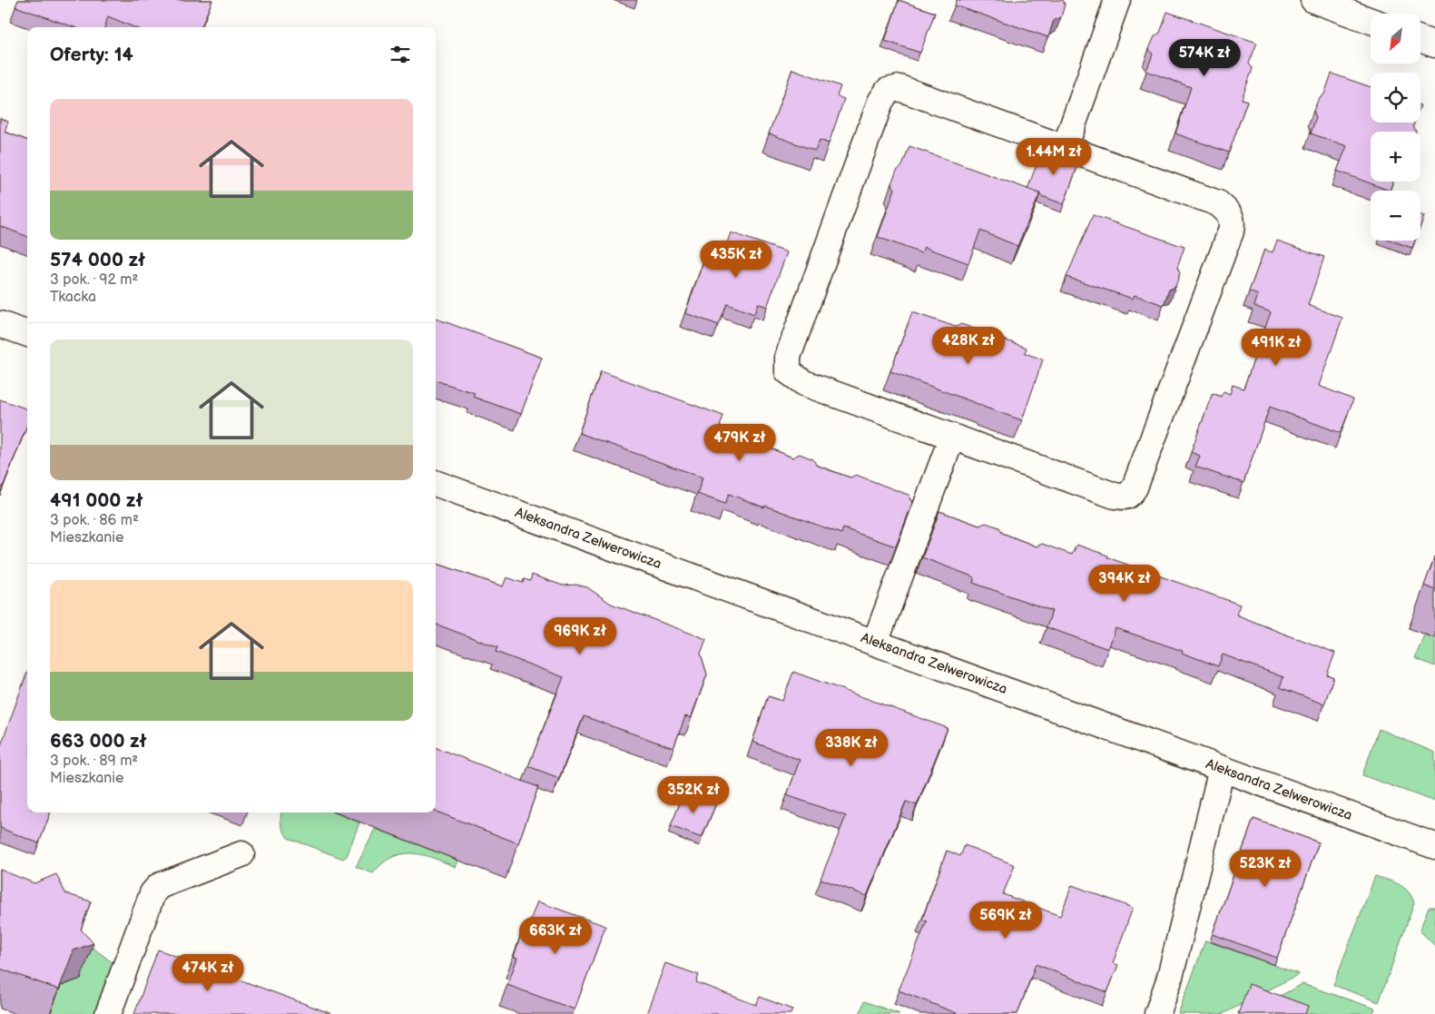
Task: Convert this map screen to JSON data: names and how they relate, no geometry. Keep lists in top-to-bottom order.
{
  "streets": {
    "street": ["Aleksandra Zelwerowicza"]
  },
  "north": "bottom left",
  "page": {
    "map_buttons": ["+", "−"],
    "heading": "Oferty: 14",
    "price": [
      "574K zł",
      "1.44M zł",
      "435K zł",
      "428K zł",
      "491K zł",
      "479K zł",
      "394K zł",
      "969K zł",
      "338K zł",
      "352K zł",
      "523K zł",
      "569K zł",
      "663K zł",
      "474K zł"
    ],
    "list": [
      {
        "name": "574 000 zł",
        "note": "3 pok. · 92 m² · Tkacka"
      },
      {
        "name": "491 000 zł",
        "note": "3 pok. · 86 m² · Mieszkanie"
      },
      {
        "name": "663 000 zł",
        "note": "3 pok. · 89 m² · Mieszkanie"
      }
    ]
  }
}
